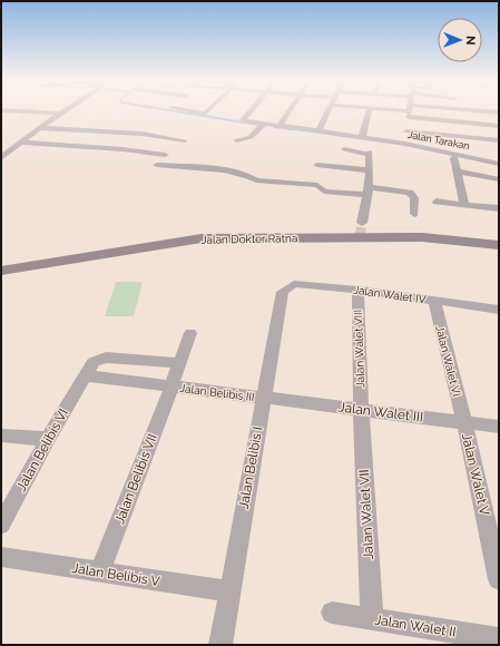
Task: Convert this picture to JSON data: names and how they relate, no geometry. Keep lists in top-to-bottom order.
{
  "streets": {
    "street": [
      "Jalan Tarakan",
      "Jalan Dokter Ratna",
      "Jalan Walet IV",
      "Jalan Walet VIII",
      "Jalan Walet VI",
      "Jalan Belibis III",
      "Jalan Walet III",
      "Jalan Belibis VI",
      "Jalan Belibis I",
      "Jalan Walet V",
      "Jalan Belibis VII",
      "Jalan Walet VII",
      "Jalan Belibis V",
      "Jalan Walet II"
    ]
  },
  "crossings": [
    ["Jalan Walet IV", "Jalan Walet VIII"],
    ["Jalan Walet IV", "Jalan Walet VI"],
    ["Jalan Walet IV", "Jalan Belibis I"],
    ["Jalan Walet VIII", "Jalan Walet III"],
    ["Jalan Walet VIII", "Jalan Walet VII"],
    ["Jalan Walet VI", "Jalan Walet III"],
    ["Jalan Walet VI", "Jalan Walet V"],
    ["Jalan Belibis III", "Jalan Walet III"],
    ["Jalan Belibis III", "Jalan Belibis VI"],
    ["Jalan Belibis III", "Jalan Belibis I"],
    ["Jalan Belibis III", "Jalan Belibis VII"],
    ["Jalan Walet III", "Jalan Belibis I"],
    ["Jalan Walet III", "Jalan Walet V"],
    ["Jalan Walet III", "Jalan Walet VII"],
    ["Jalan Belibis VI", "Jalan Belibis VII"],
    ["Jalan Belibis I", "Jalan Belibis V"],
    ["Jalan Belibis VII", "Jalan Belibis V"],
    ["Jalan Walet VII", "Jalan Walet II"]
  ],
  "north": "right"
}
